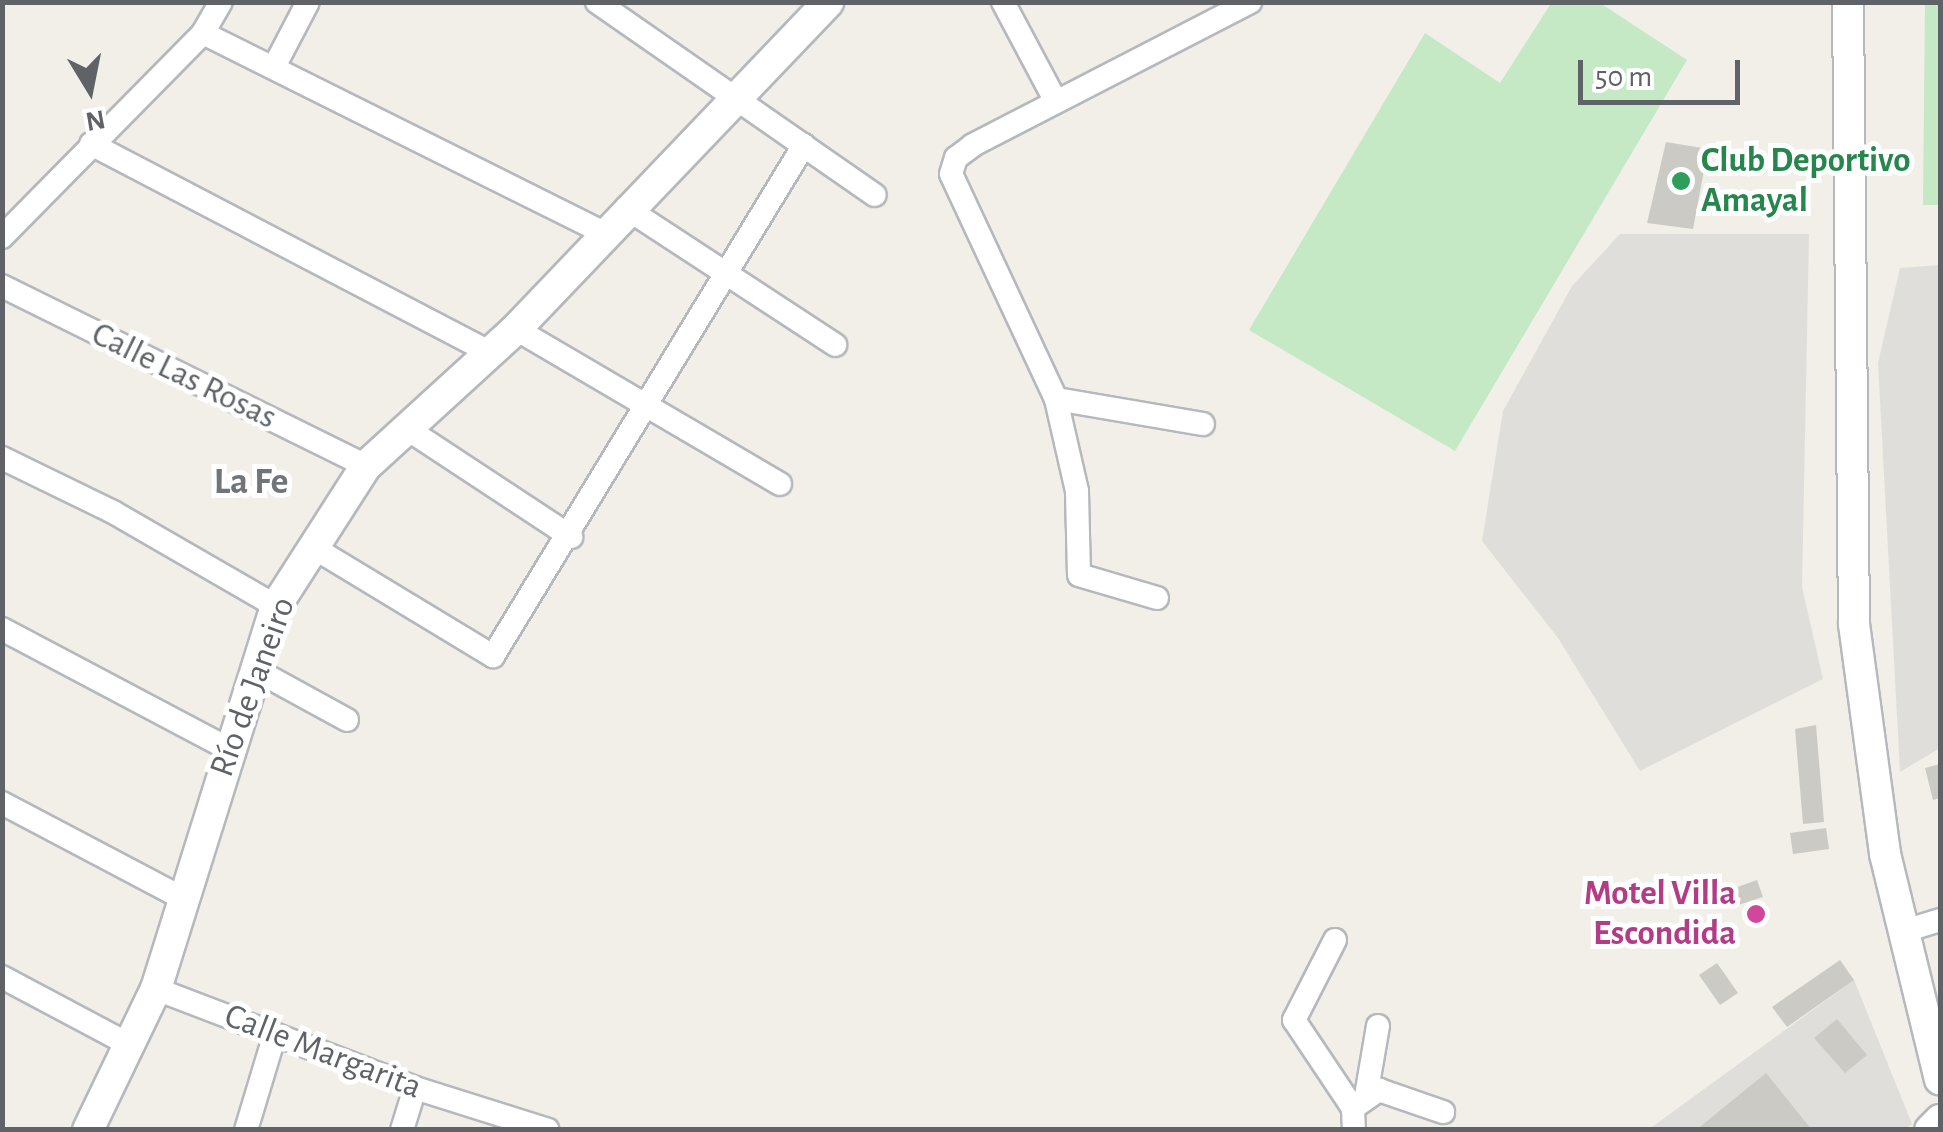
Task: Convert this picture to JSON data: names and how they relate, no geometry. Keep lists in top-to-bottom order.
{
  "streets": {
    "street": ["Calle Las Rosas", "Río de Janeiro", "Calle Margarita"]
  },
  "crossings": [
    ["Calle Las Rosas", "Río de Janeiro"],
    ["Río de Janeiro", "Calle Margarita"]
  ],
  "districts": ["La Fe"],
  "places": ["Club Deportivo Amayal", "Motel Villa Escondida"],
  "scale_bar": "50 m",
  "north": "bottom"
}
